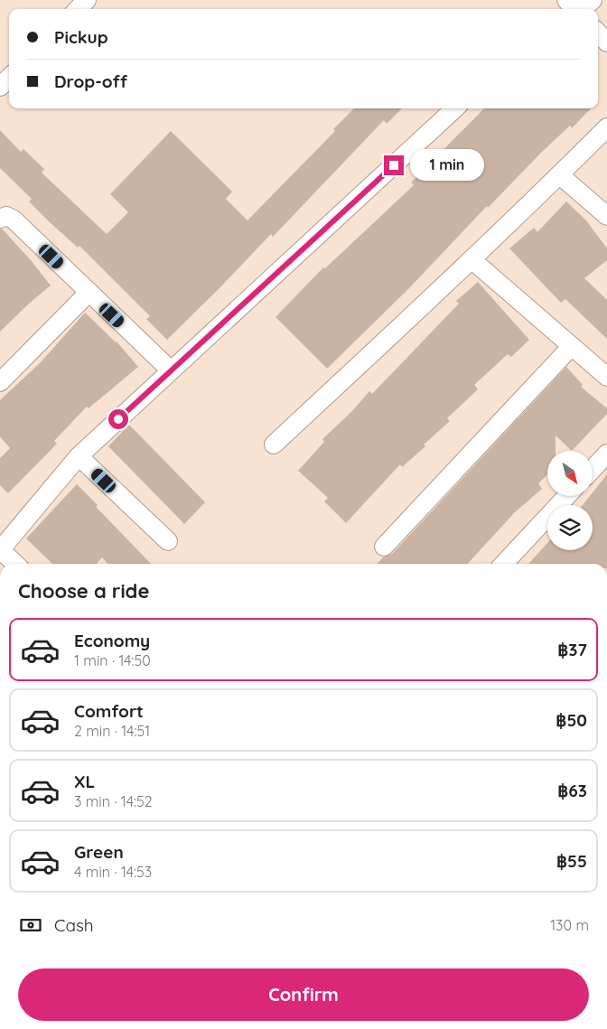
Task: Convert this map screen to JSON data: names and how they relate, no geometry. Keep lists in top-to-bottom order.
{
  "north": "bottom right",
  "page": {
    "banner": ["Pickup", "Drop-off"],
    "bubble": "1 min",
    "heading": "Choose a ride",
    "list": [
      {
        "name": "Economy",
        "note": "1 min · 14:50",
        "value": "฿37"
      },
      {
        "name": "Comfort",
        "note": "2 min · 14:51",
        "value": "฿50"
      },
      {
        "name": "XL",
        "note": "3 min · 14:52",
        "value": "฿63"
      },
      {
        "name": "Green",
        "note": "4 min · 14:53",
        "value": "฿55"
      }
    ],
    "pay": ["Cash", "130 m"],
    "buttons": "Confirm"
  }
}
